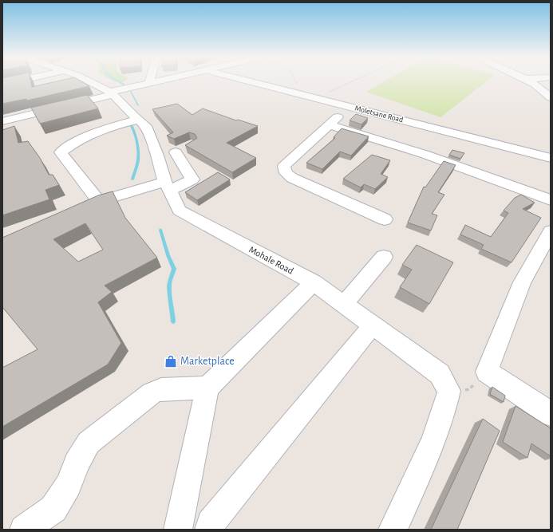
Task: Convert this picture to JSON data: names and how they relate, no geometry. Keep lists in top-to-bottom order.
{
  "streets": {
    "street": ["Moletsane Road", "Mohale Road"]
  },
  "places": {
    "shop": ["Marketplace"]
  }
}
